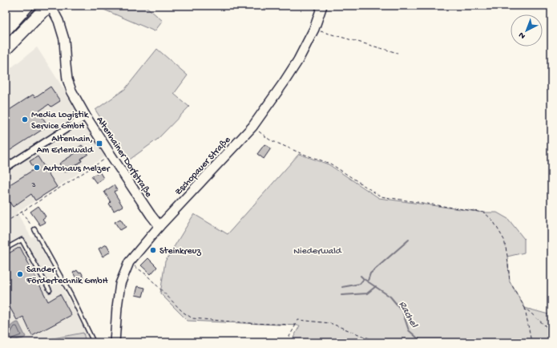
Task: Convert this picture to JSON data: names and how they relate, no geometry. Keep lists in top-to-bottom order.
{
  "streets": {
    "street": ["Altenhainer Dorfstraße", "Zschopauer Straße"]
  },
  "crossings": [
    ["Altenhainer Dorfstraße", "Zschopauer Straße"]
  ],
  "water": ["Rachel"],
  "parks": ["Niederwald"],
  "places": {
    "other": [
      "Media Logistik Service GmbH",
      "Autohaus Melzer",
      "Steinkreuz",
      "Sander Fördertechnik GmbH"
    ],
    "transit": ["Altenhain, Am Erlenwald"]
  },
  "house_numbers": ["3"],
  "north": "bottom left"
}
